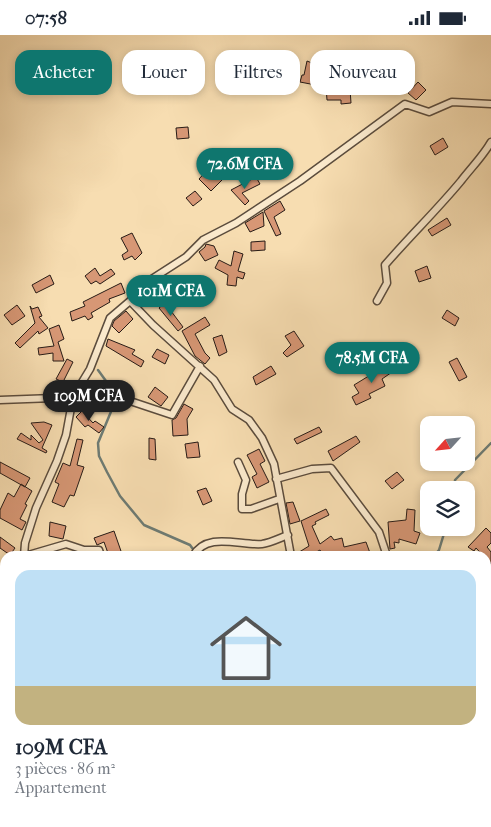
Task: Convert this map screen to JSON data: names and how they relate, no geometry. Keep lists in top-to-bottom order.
{
  "north": "bottom left",
  "page": {
    "status": "07:58",
    "chip": [
      "Acheter",
      "Louer",
      "Filtres",
      "Nouveau"
    ],
    "price": [
      "72.6M CFA",
      "101M CFA",
      "78.5M CFA",
      "109M CFA"
    ],
    "list": [
      {
        "name": "109M CFA",
        "note": "3 pièces · 86 m² · Appartement"
      }
    ]
  }
}
